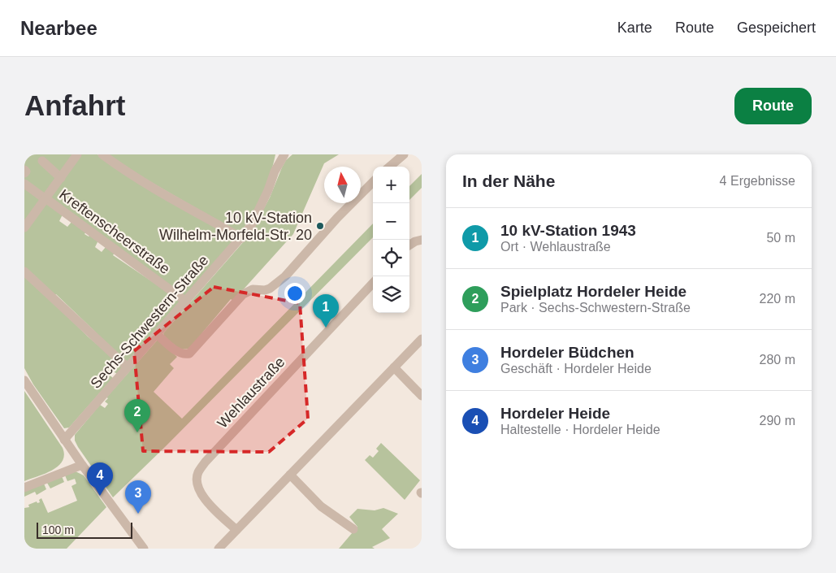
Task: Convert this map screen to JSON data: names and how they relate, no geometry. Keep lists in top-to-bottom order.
{
  "streets": {
    "street": ["Kreftenscheerstraße", "Sechs-Schwestern-Straße", "Wehlaustraße"]
  },
  "crossings": [
    ["Kreftenscheerstraße", "Sechs-Schwestern-Straße"]
  ],
  "places": ["10 kV-Station Wilhelm-Morfeld-Str. 20"],
  "scale_bar": "100 m",
  "north": "top",
  "page": {
    "header": "Nearbee",
    "nav": ["Karte", "Route", "Gespeichert"],
    "buttons": "Route",
    "title": "Anfahrt",
    "heading": ["In der Nähe", "4 Ergebnisse"],
    "map_buttons": ["+", "−"],
    "list": [
      {
        "mark": "1",
        "name": "10 kV-Station 1943",
        "note": "Ort · Wehlaustraße",
        "value": "50 m"
      },
      {
        "mark": "2",
        "name": "Spielplatz Hordeler Heide",
        "note": "Park · Sechs-Schwestern-Straße",
        "value": "220 m"
      },
      {
        "mark": "3",
        "name": "Hordeler Büdchen",
        "note": "Geschäft · Hordeler Heide",
        "value": "280 m"
      },
      {
        "mark": "4",
        "name": "Hordeler Heide",
        "note": "Haltestelle · Hordeler Heide",
        "value": "290 m"
      }
    ],
    "pins": [
      "1",
      "2",
      "4",
      "3"
    ],
    "scale": "100 m"
  }
}
